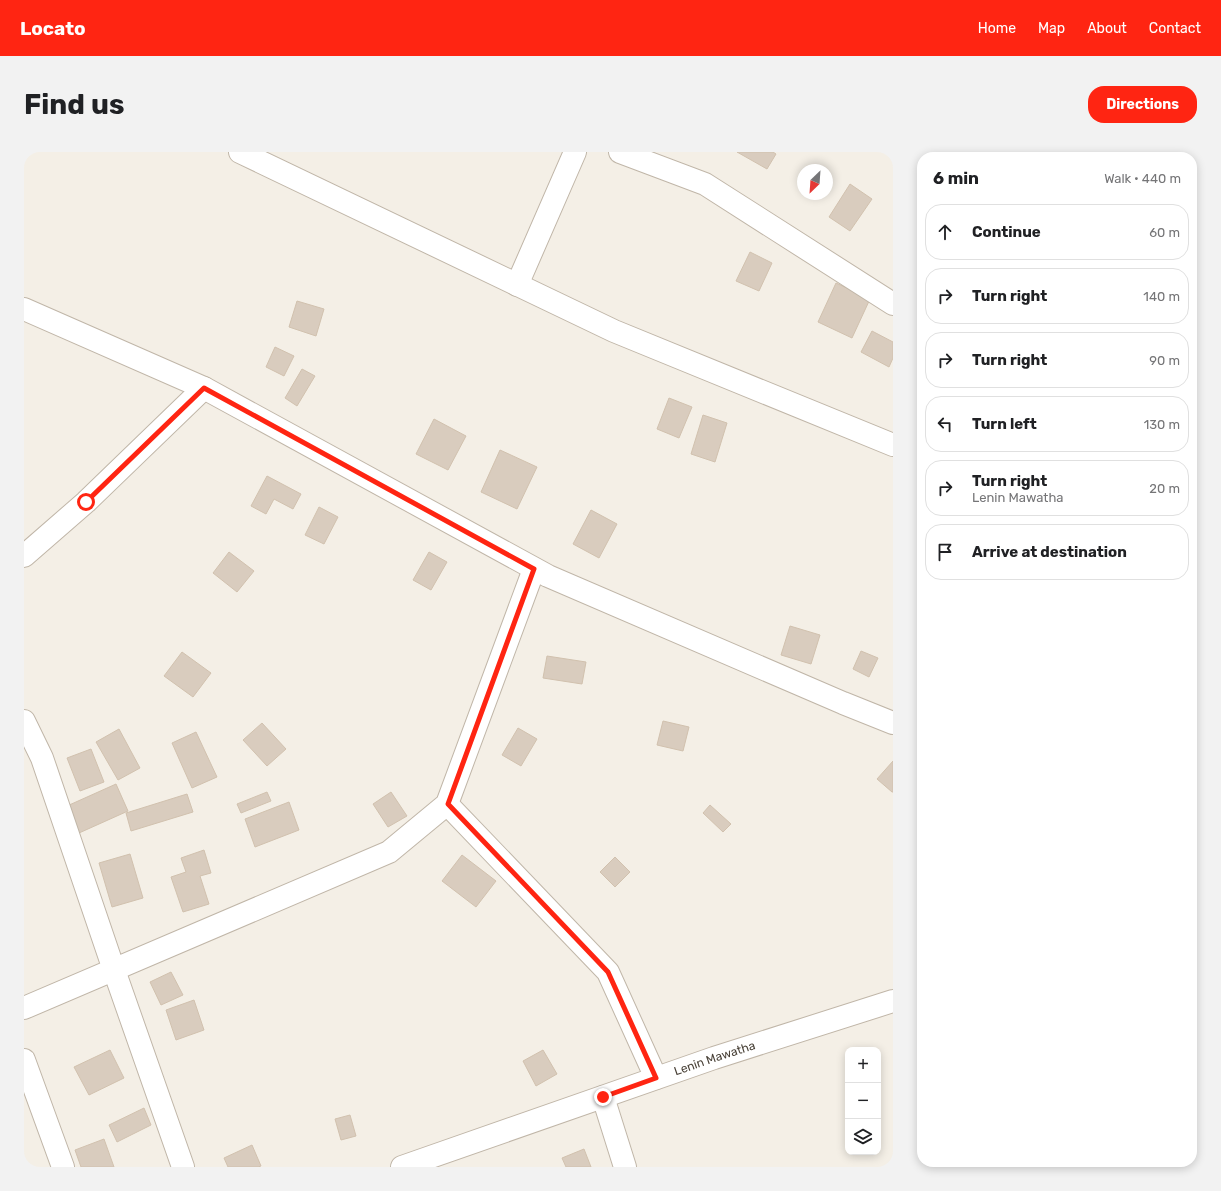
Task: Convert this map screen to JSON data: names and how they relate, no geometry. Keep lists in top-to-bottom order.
{
  "streets": {
    "street": ["Lenin Mawatha"]
  },
  "north": "bottom left",
  "page": {
    "header": "Locato",
    "nav": [
      "Home",
      "Map",
      "About",
      "Contact"
    ],
    "buttons": "Directions",
    "title": "Find us",
    "heading": ["6 min", "Walk · 440 m"],
    "list": [
      ["Continue", "60 m"],
      ["Turn right", "140 m"],
      ["Turn right", "90 m"],
      ["Turn left", "130 m"],
      ["Turn right", "Lenin Mawatha", "20 m"],
      "Arrive at destination"
    ],
    "map_buttons": ["+", "−"]
  }
}
